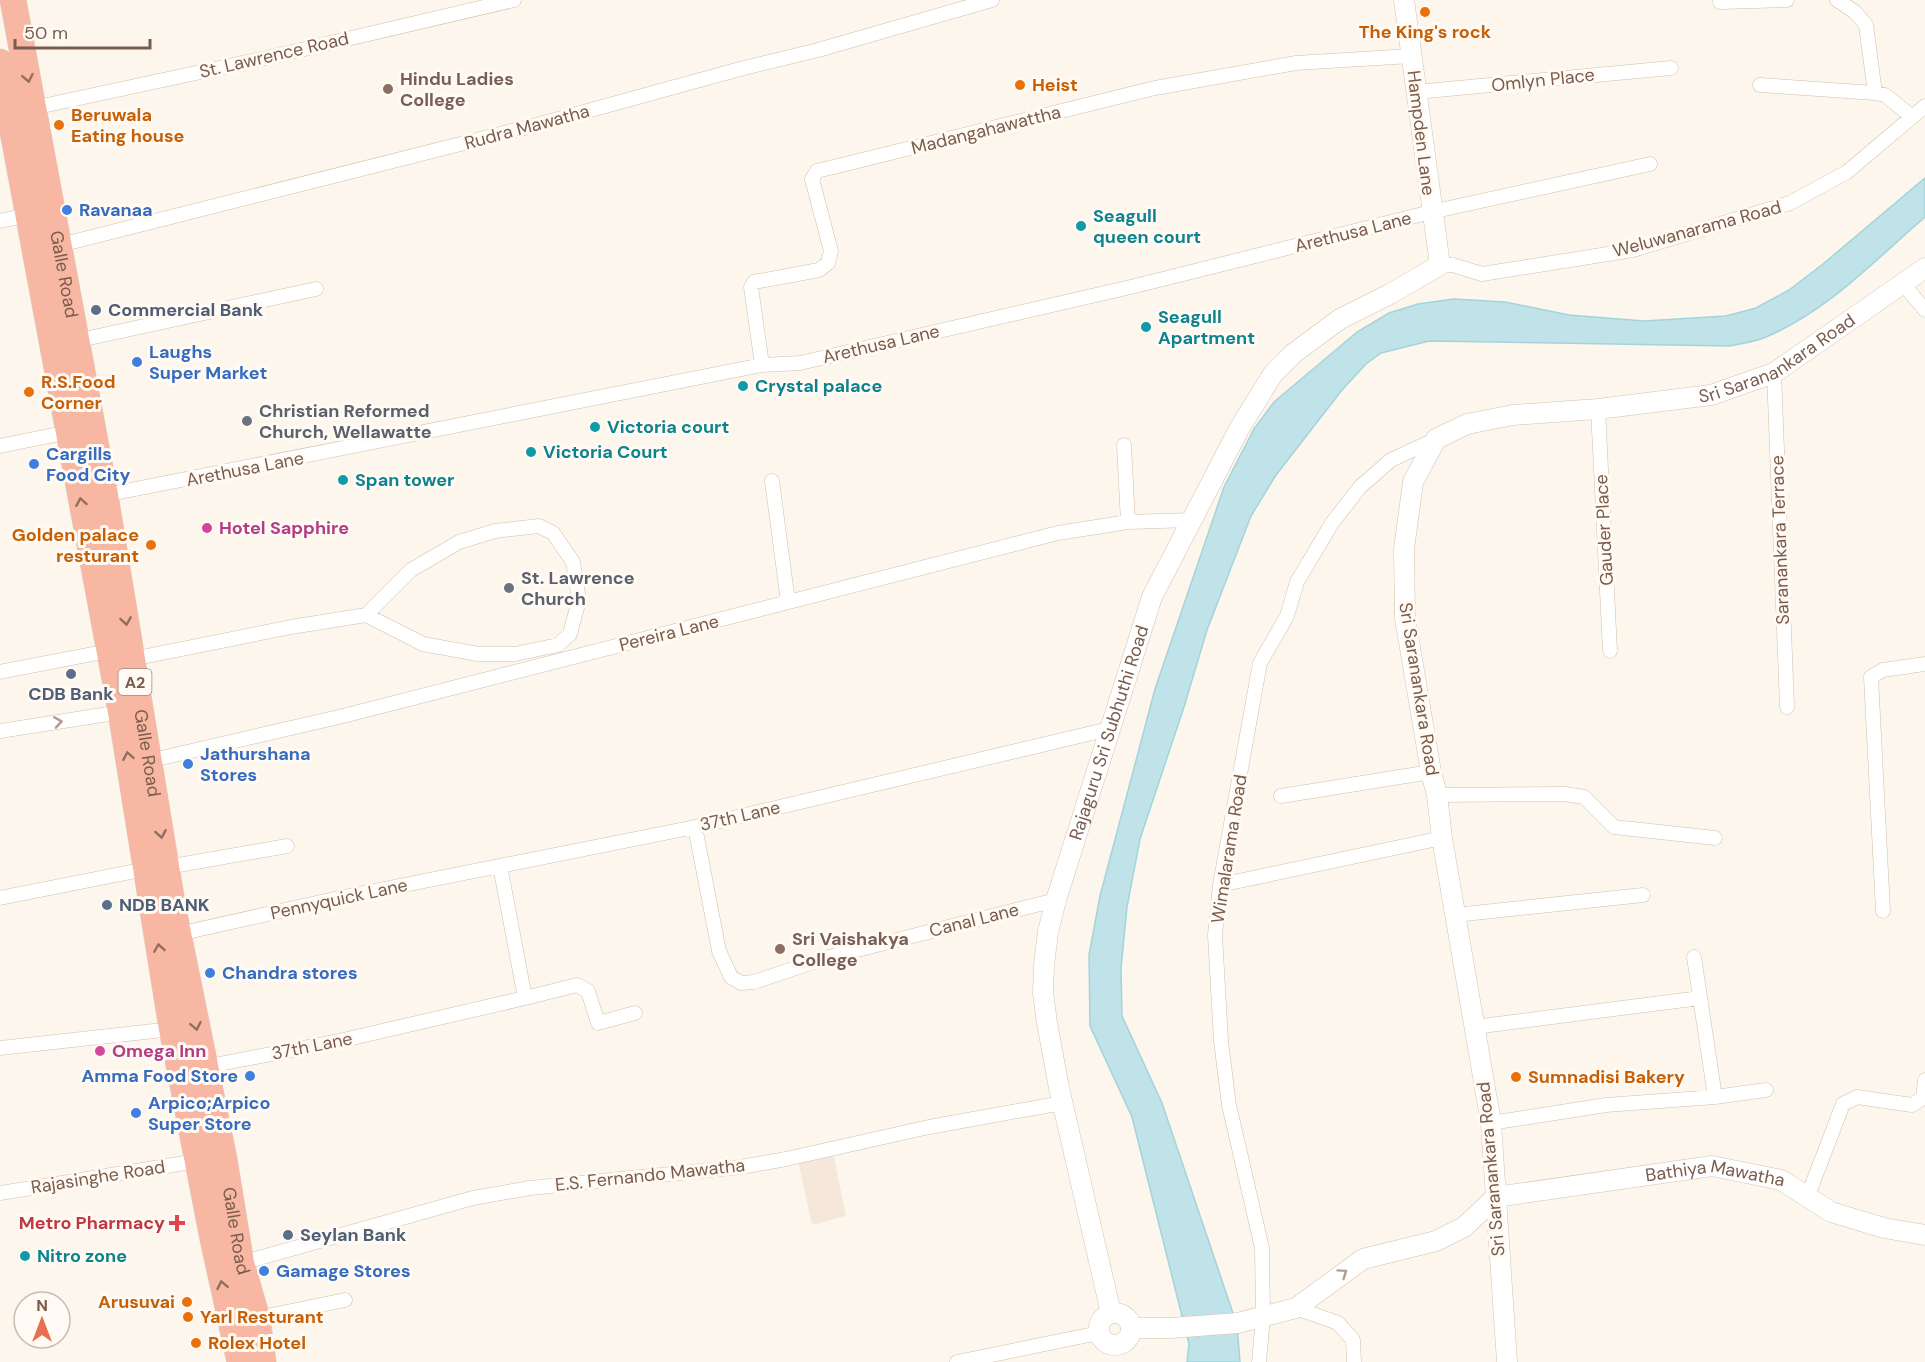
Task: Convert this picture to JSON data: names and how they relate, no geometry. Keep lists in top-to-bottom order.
{
  "streets": {
    "highway": ["Galle Road", "A2"],
    "street": [
      "St. Lawrence Road",
      "Omlyn Place",
      "Rudra Mawatha",
      "Madangahawattha",
      "Hampden Lane",
      "Weluwanarama Road",
      "Arethusa Lane",
      "Sri Saranankara Road",
      "Gauder Place",
      "Saranankara Terrace",
      "Pereira Lane",
      "Rajaguru Sri Subhuthi Road",
      "37th Lane",
      "Wimalarama Road",
      "Pennyquick Lane",
      "Canal Lane",
      "E.S. Fernando Mawatha",
      "Rajasinghe Road",
      "Bathiya Mawatha"
    ]
  },
  "crossings": [
    ["St. Lawrence Road", "Galle Road"],
    ["Omlyn Place", "Hampden Lane"],
    ["Rudra Mawatha", "Galle Road"],
    ["Madangahawattha", "Hampden Lane"],
    ["Madangahawattha", "Arethusa Lane"],
    ["Hampden Lane", "Weluwanarama Road"],
    ["Hampden Lane", "Arethusa Lane"],
    ["Hampden Lane", "Rajaguru Sri Subhuthi Road"],
    ["Weluwanarama Road", "Rajaguru Sri Subhuthi Road"],
    ["Arethusa Lane", "Galle Road"],
    ["Galle Road", "Pereira Lane"],
    ["Galle Road", "37th Lane"],
    ["Galle Road", "Pennyquick Lane"],
    ["Galle Road", "E.S. Fernando Mawatha"],
    ["Galle Road", "Rajasinghe Road"],
    ["Sri Saranankara Road", "Gauder Place"],
    ["Sri Saranankara Road", "Saranankara Terrace"],
    ["Sri Saranankara Road", "Wimalarama Road"],
    ["Sri Saranankara Road", "Bathiya Mawatha"],
    ["Pereira Lane", "Rajaguru Sri Subhuthi Road"],
    ["Rajaguru Sri Subhuthi Road", "37th Lane"],
    ["Rajaguru Sri Subhuthi Road", "Canal Lane"],
    ["Rajaguru Sri Subhuthi Road", "E.S. Fernando Mawatha"],
    ["37th Lane", "Pennyquick Lane"],
    ["37th Lane", "Canal Lane"]
  ],
  "places": {
    "other": [
      "The King's rock",
      "Heist",
      "Hindu Ladies College",
      "Beruwala Eating house",
      "Ravanaa",
      "Seagull queen court",
      "Commercial Bank",
      "Seagull Apartment",
      "Laughs Super Market",
      "Crystal palace",
      "R.S.Food Corner",
      "Christian Reformed Church, Wellawatte",
      "Victoria court",
      "Victoria Court",
      "Cargills Food City",
      "Span tower",
      "Hotel Sapphire",
      "Golden palace resturant",
      "St. Lawrence Church",
      "CDB Bank",
      "Jathurshana Stores",
      "NDB BANK",
      "Sri Vaishakya College",
      "Chandra stores",
      "Omega Inn",
      "Amma Food Store",
      "Sumnadisi Bakery",
      "Arpico;Arpico Super Store",
      "Seylan Bank",
      "Nitro zone",
      "Gamage Stores",
      "Arusuvai",
      "Yarl Resturant",
      "Rolex Hotel"
    ],
    "health": ["Metro Pharmacy"]
  },
  "scale_bar": "50 m",
  "north": "top"
}
